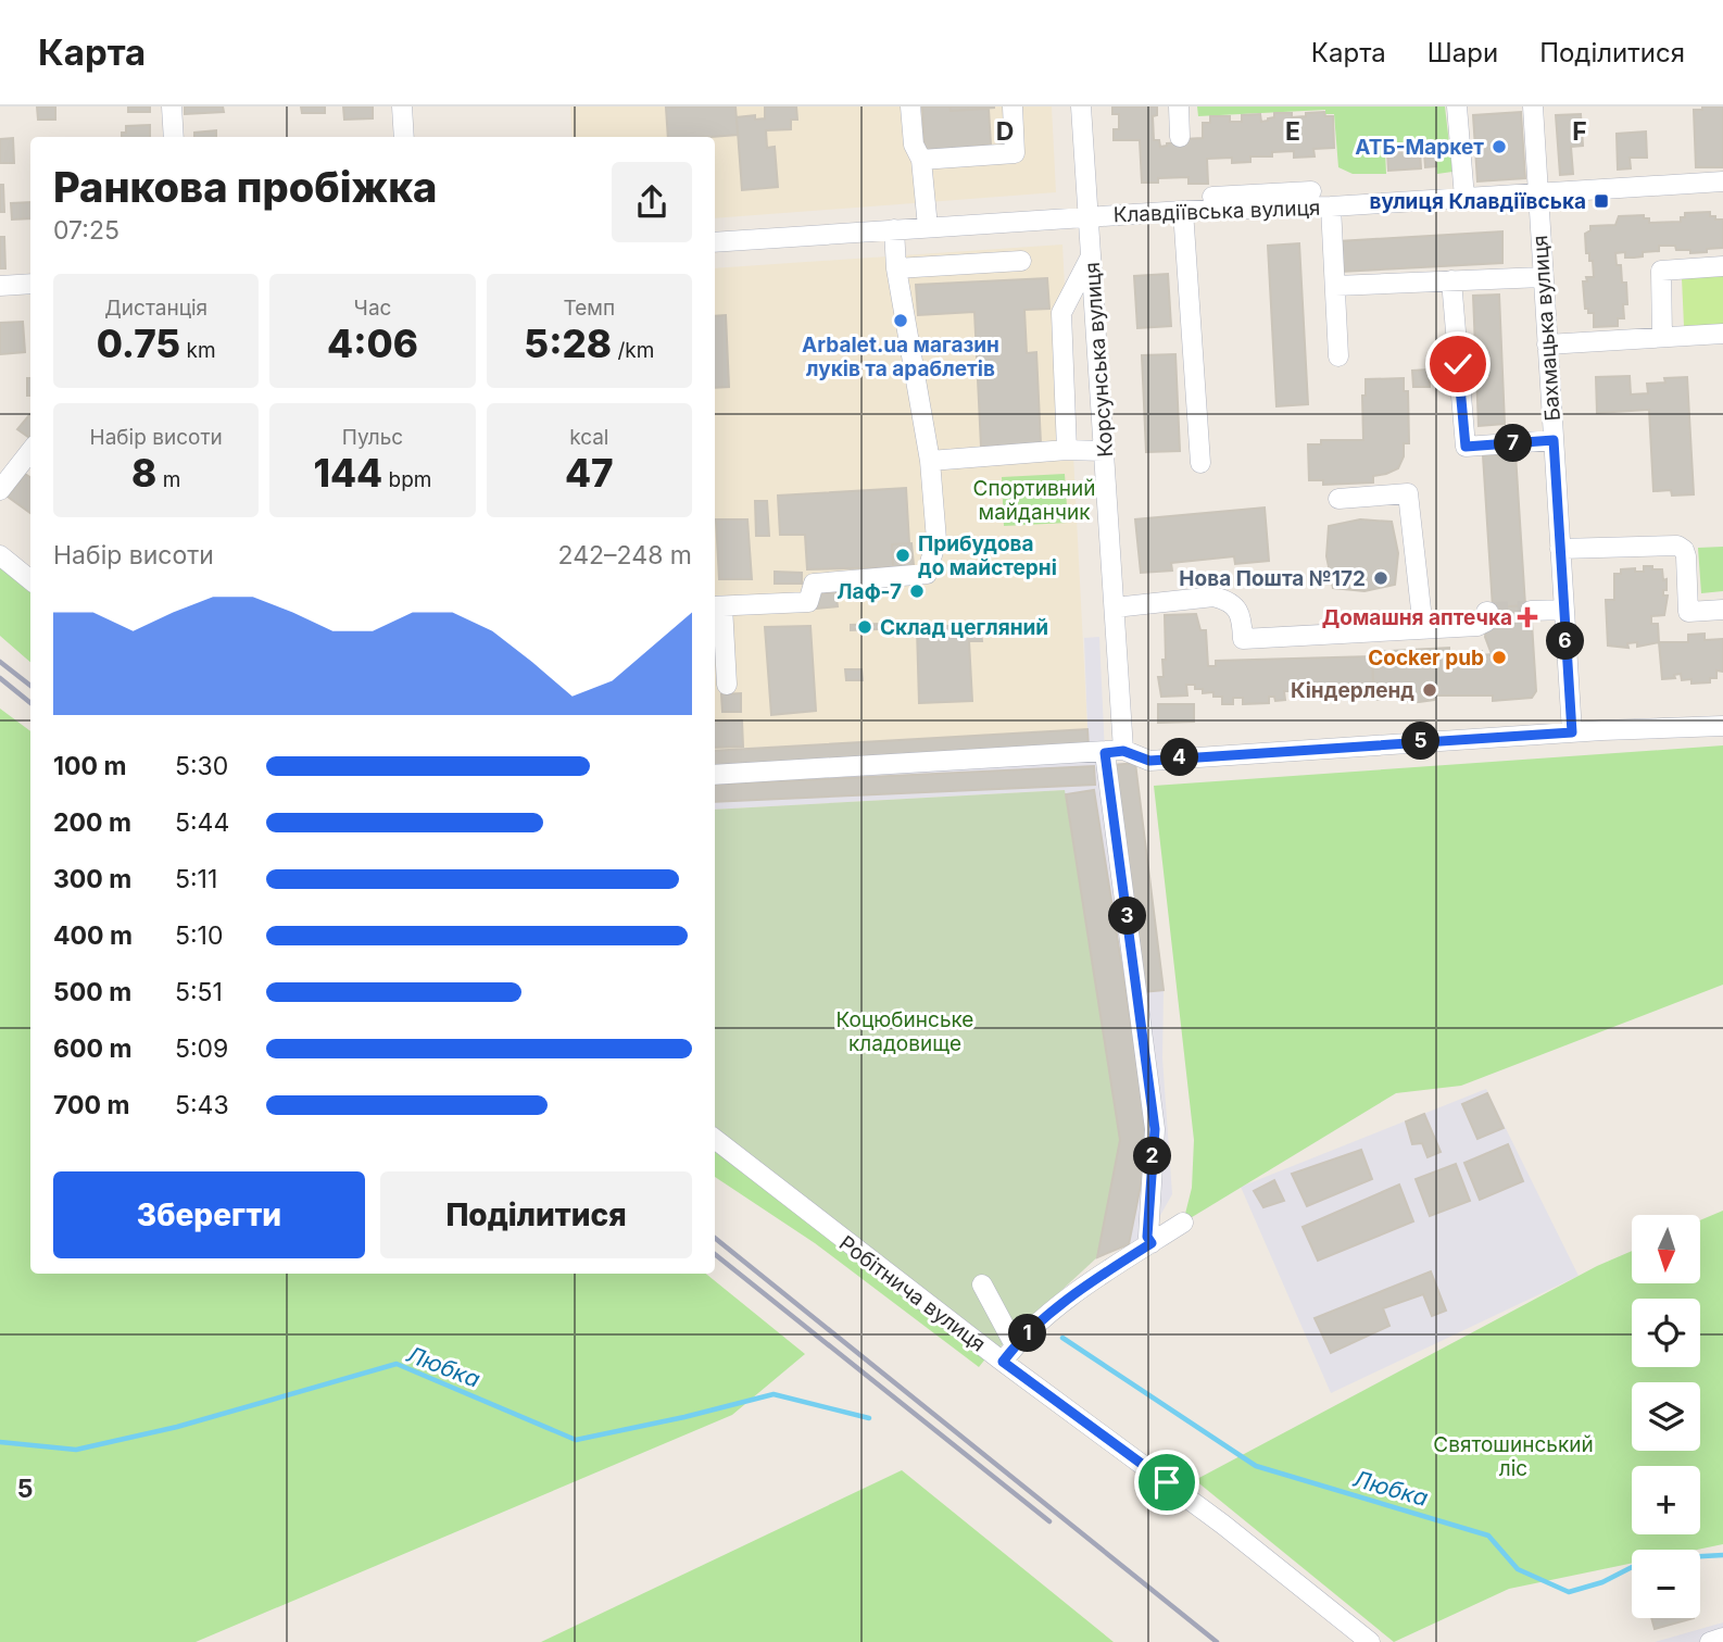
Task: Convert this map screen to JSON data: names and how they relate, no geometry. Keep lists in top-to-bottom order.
{
  "streets": {
    "street": [
      "Клавдіївська вулиця",
      "Бахмацька вулиця",
      "Корсунська вулиця",
      "Робітнича вулиця"
    ]
  },
  "crossings": [
    ["Клавдіївська вулиця", "Бахмацька вулиця"],
    ["Клавдіївська вулиця", "Корсунська вулиця"]
  ],
  "water": ["Любка"],
  "parks": ["Спортивний майданчик", "Коцюбинське кладовище", "Святошинський ліс"],
  "places": {
    "other": [
      "АТБ-Маркет",
      "Arbalet.ua магазин луків та араблетів",
      "Прибудова до майстерні",
      "Нова Пошта №172",
      "Лаф-7",
      "Склад цегляний",
      "Cocker pub",
      "Кіндерленд"
    ],
    "transit": ["вулиця Клавдіївська"],
    "health": ["Домашня аптечка"]
  },
  "north": "bottom",
  "page": {
    "header": "Карта",
    "nav": ["Карта", "Шари", "Поділитися"],
    "heading": ["Ранкова пробіжка", "07:25"],
    "stats": [
      ["Дистанція", "0.75 km"],
      ["Час", "4:06"],
      ["Темп", "5:28 /km"],
      ["Набір висоти", "8 m"],
      ["Пульс", "144 bpm"],
      ["kcal", "47"]
    ],
    "pins": [
      "7",
      "6",
      "5",
      "4",
      "3",
      "2",
      "1"
    ],
    "chart": ["Набір висоти", "242–248 m"],
    "list": [
      {
        "name": "100 m",
        "note": "5:30"
      },
      {
        "name": "200 m",
        "note": "5:44"
      },
      {
        "name": "300 m",
        "note": "5:11"
      },
      {
        "name": "400 m",
        "note": "5:10"
      },
      {
        "name": "500 m",
        "note": "5:51"
      },
      {
        "name": "600 m",
        "note": "5:09"
      },
      {
        "name": "700 m",
        "note": "5:43"
      }
    ],
    "buttons": ["Зберегти", "Поділитися"],
    "map_buttons": ["+", "−"]
  },
  "grid": {
    "columns": ["D", "E", "F"],
    "rows": ["5"]
  }
}
